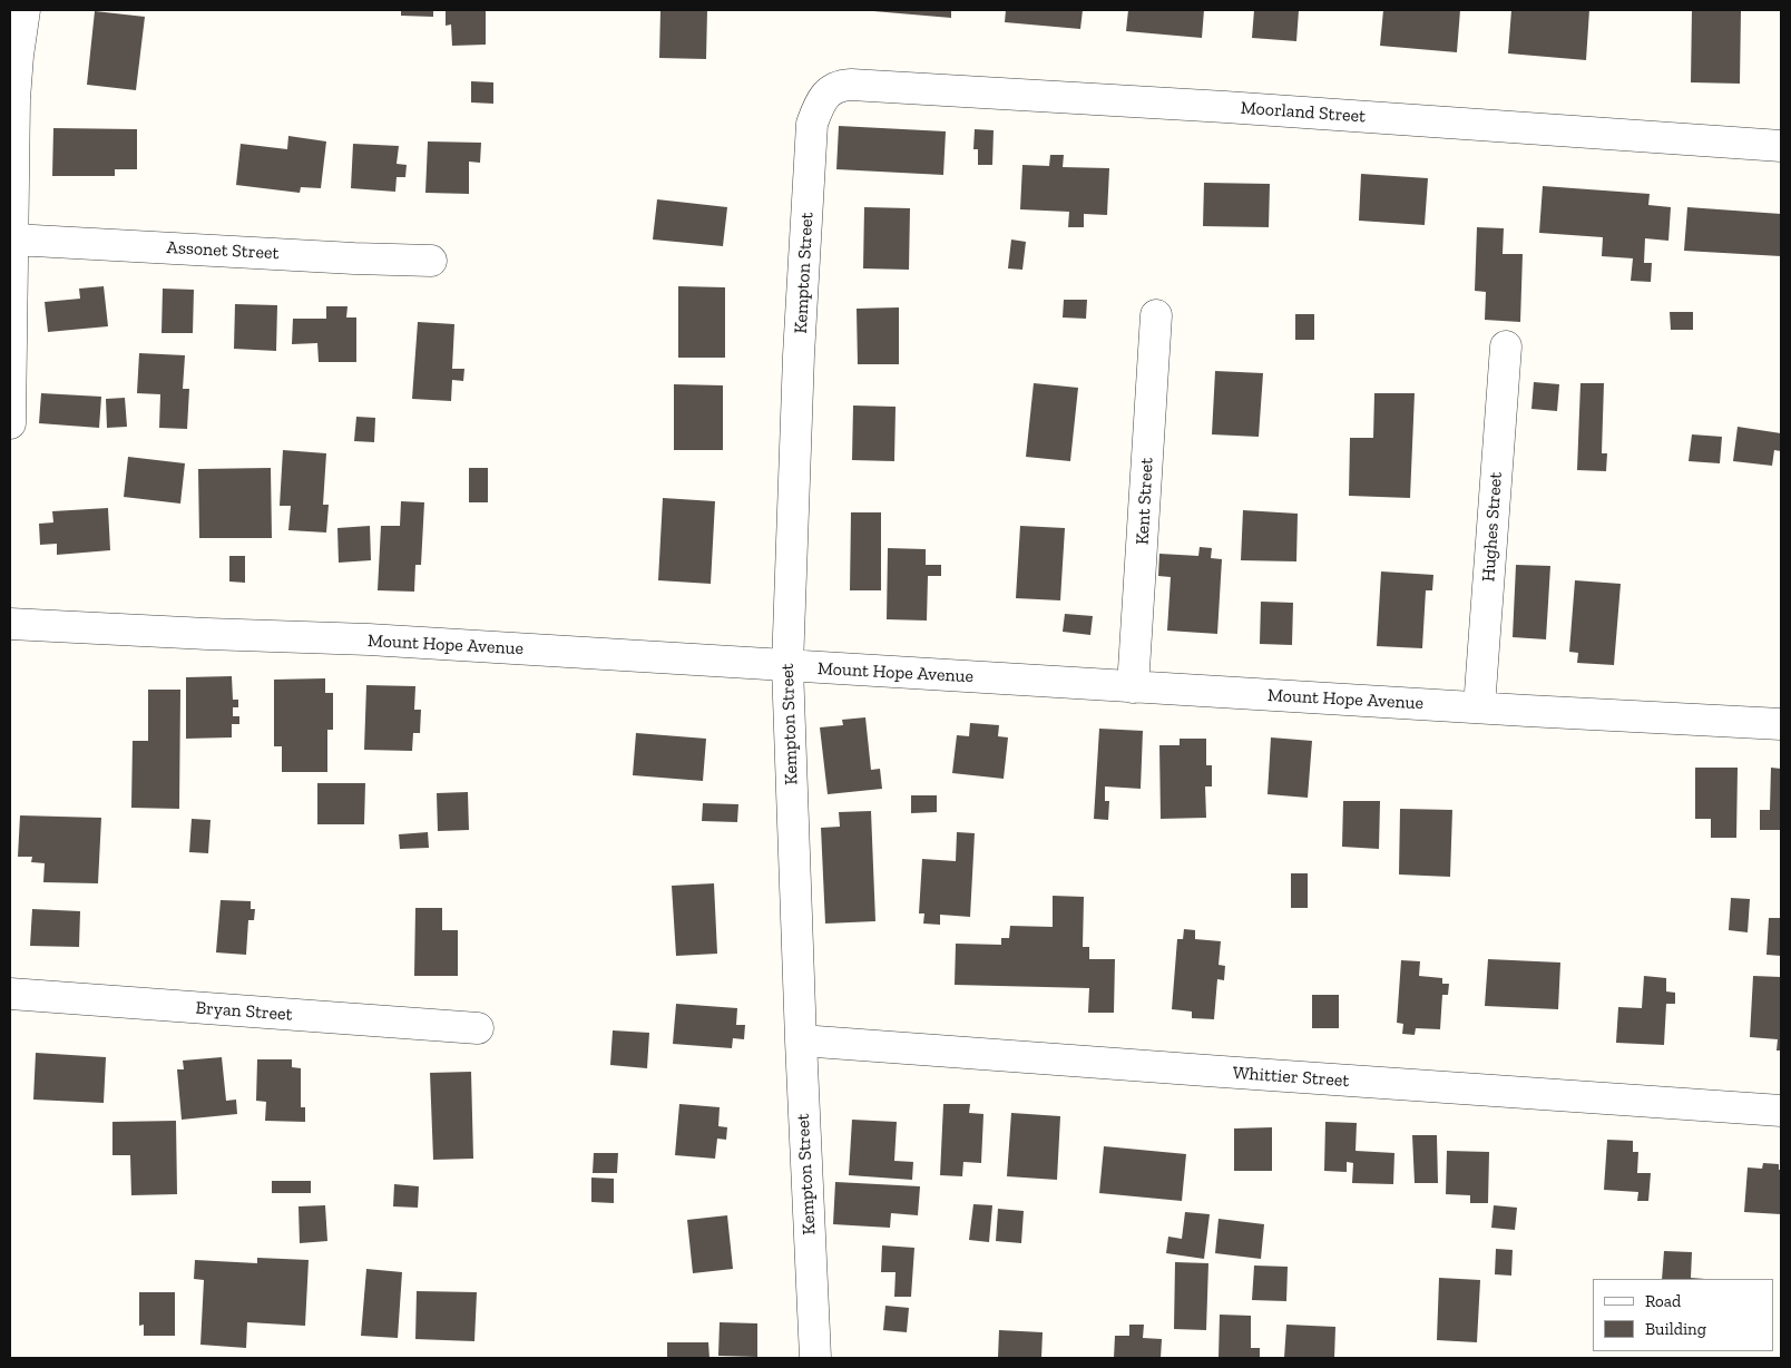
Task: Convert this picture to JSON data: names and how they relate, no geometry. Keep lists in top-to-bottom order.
{
  "streets": {
    "street": [
      "Moorland Street",
      "Assonet Street",
      "Kempton Street",
      "Kent Street",
      "Hughes Street",
      "Mount Hope Avenue",
      "Bryan Street",
      "Whittier Street"
    ]
  },
  "crossings": [
    ["Moorland Street", "Kempton Street"],
    ["Kempton Street", "Mount Hope Avenue"],
    ["Kempton Street", "Whittier Street"],
    ["Kent Street", "Mount Hope Avenue"],
    ["Hughes Street", "Mount Hope Avenue"]
  ],
  "legend": ["Road", "Building"]
}
